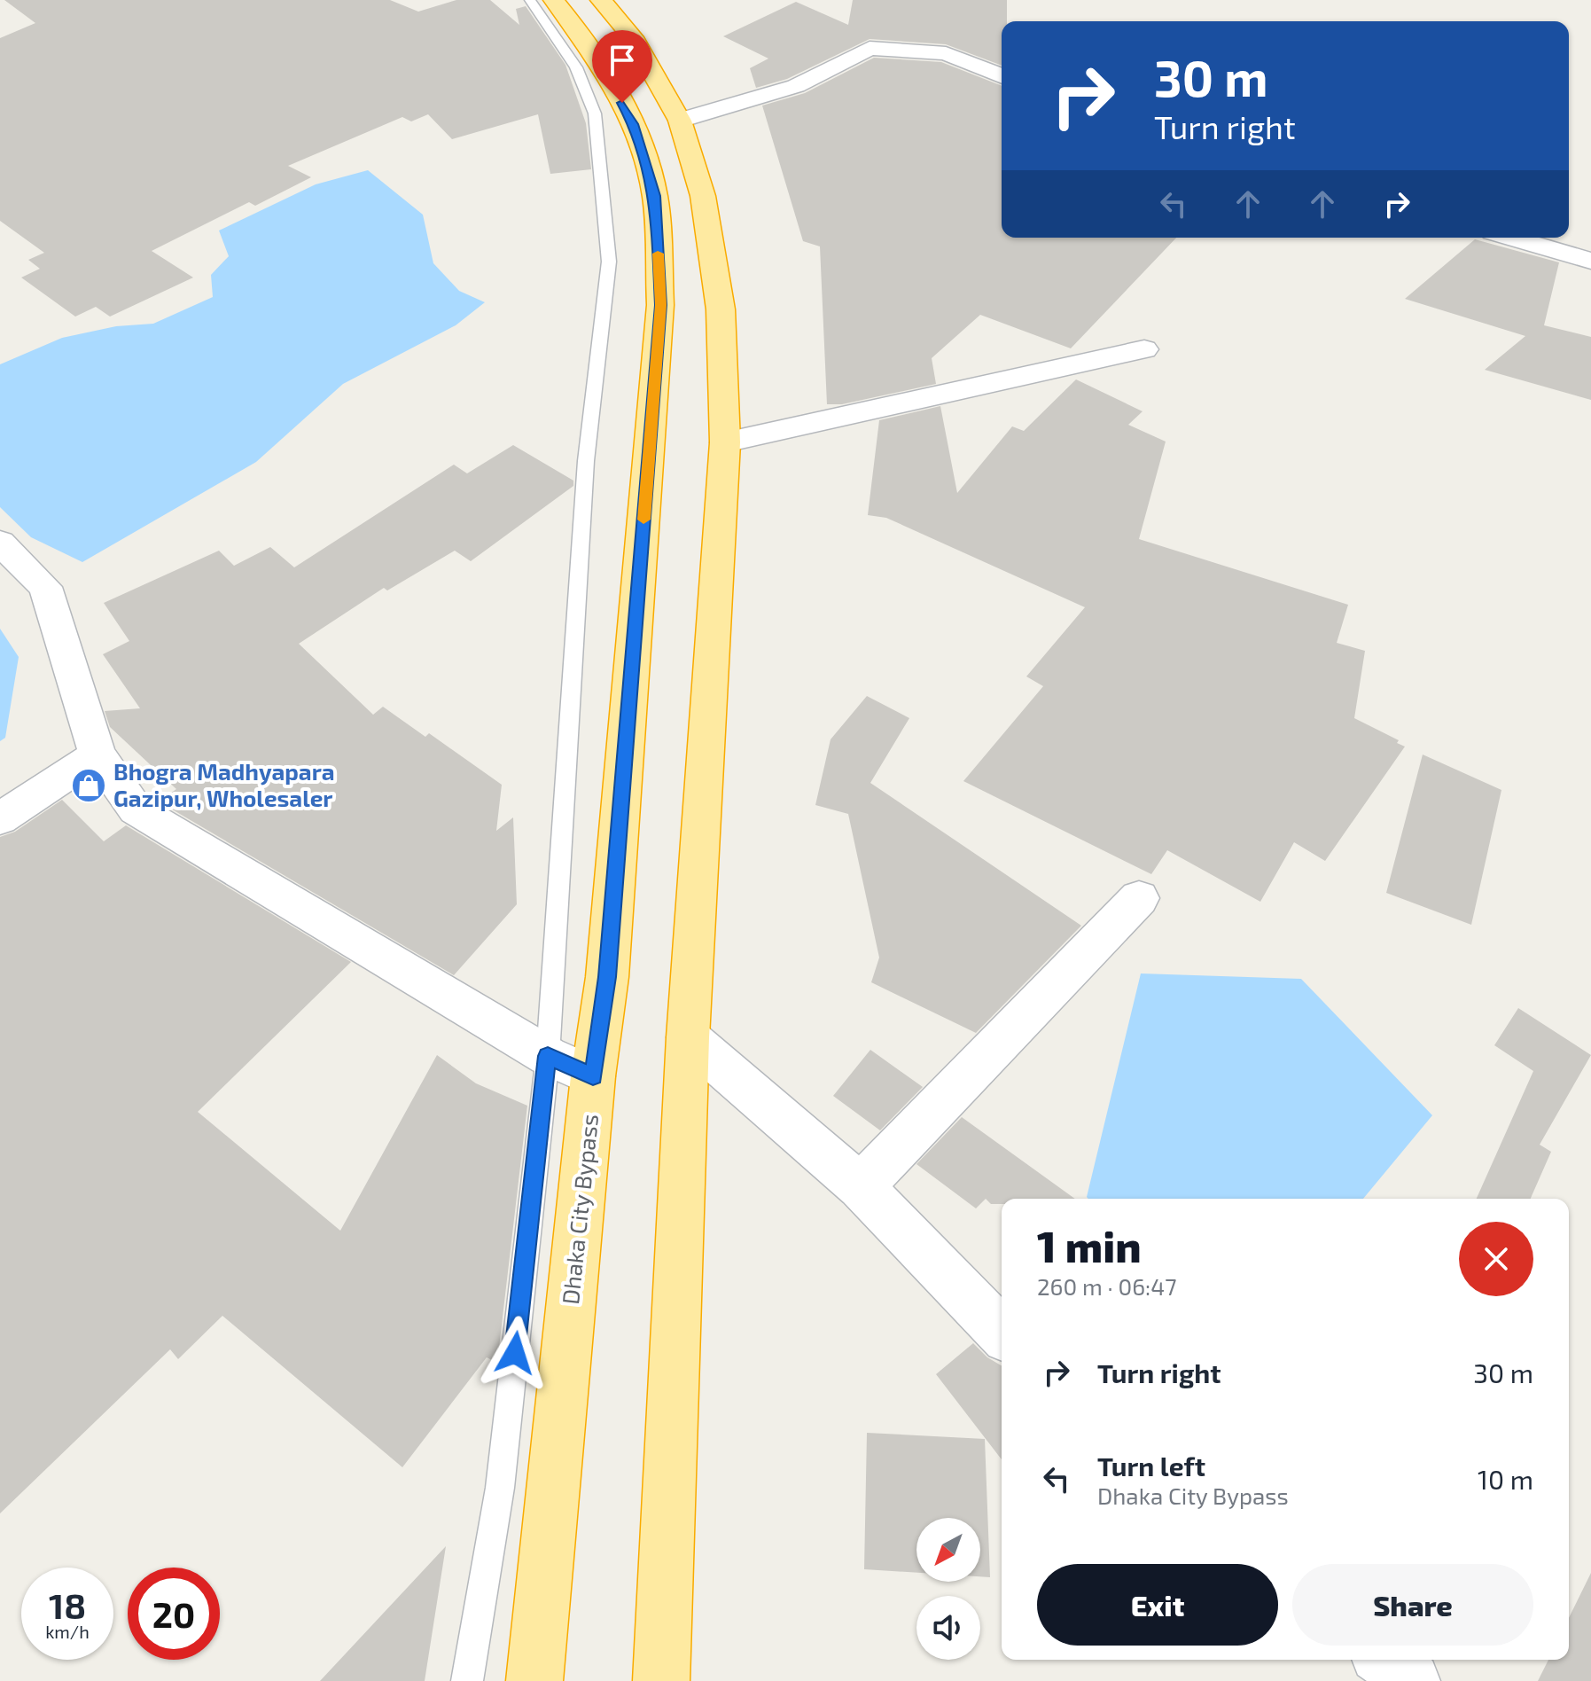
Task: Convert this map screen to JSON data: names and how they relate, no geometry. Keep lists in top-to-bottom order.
{
  "streets": {
    "highway": ["Dhaka City Bypass"]
  },
  "places": {
    "shop": ["Bhogra Madhyapara Gazipur, Wholesaler"]
  },
  "north": "bottom left",
  "page": {
    "turn": ["30 m", "Turn right"],
    "heading": ["1 min", "260 m · 06:47"],
    "list": [
      {
        "name": "Turn right",
        "value": "30 m"
      },
      {
        "name": "Turn left",
        "note": "Dhaka City Bypass",
        "value": "10 m"
      }
    ],
    "buttons": ["Exit", "Share"],
    "speed": "18 km/h",
    "limit": "20"
  }
}
